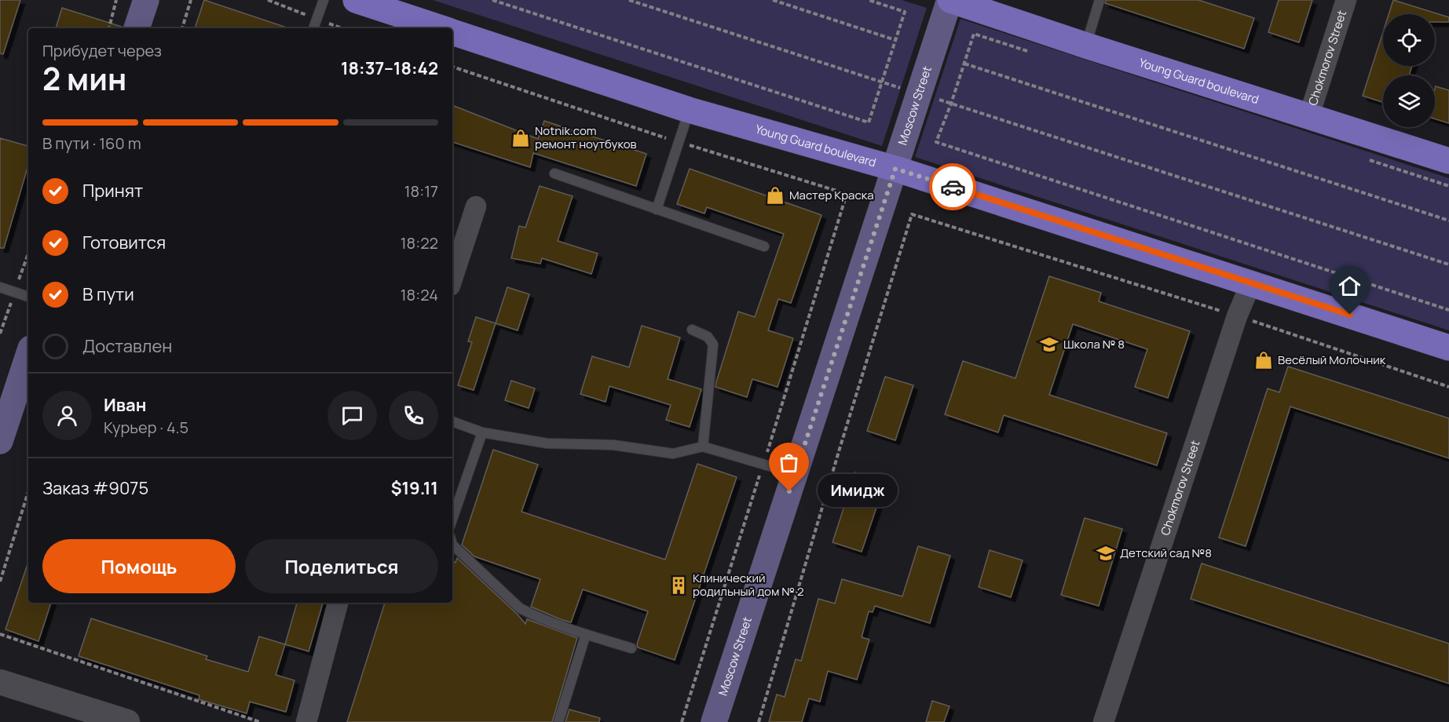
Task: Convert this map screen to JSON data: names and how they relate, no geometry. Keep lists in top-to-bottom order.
{
  "streets": {
    "main road": ["Young Guard boulevard", "Moscow Street"],
    "street": ["Chokmorov Street"]
  },
  "crossings": [
    ["Chokmorov Street", "Young Guard boulevard"],
    ["Young Guard boulevard", "Moscow Street"]
  ],
  "places": {
    "shop": ["Notnik.com ремонт ноутбуков", "Мастер Краска", "Весёлый Молочник"],
    "school or university": ["Школа № 8", "Детский сад №8"],
    "other": ["Имидж"],
    "building": ["Клинический родильный дом № 2"]
  },
  "page": {
    "heading": ["2 мин", "Прибудет через", "18:37–18:42"],
    "panel": [
      "Иван",
      "Курьер · 4.5",
      "Заказ #9075",
      "$19.11"
    ],
    "bar": "В пути · 160 m",
    "list": [
      ["Принят", "18:17"],
      ["Готовится", "18:22"],
      ["В пути", "18:24"],
      "Доставлен"
    ],
    "bubble": "Имидж",
    "buttons": ["Помощь", "Поделиться"]
  }
}
